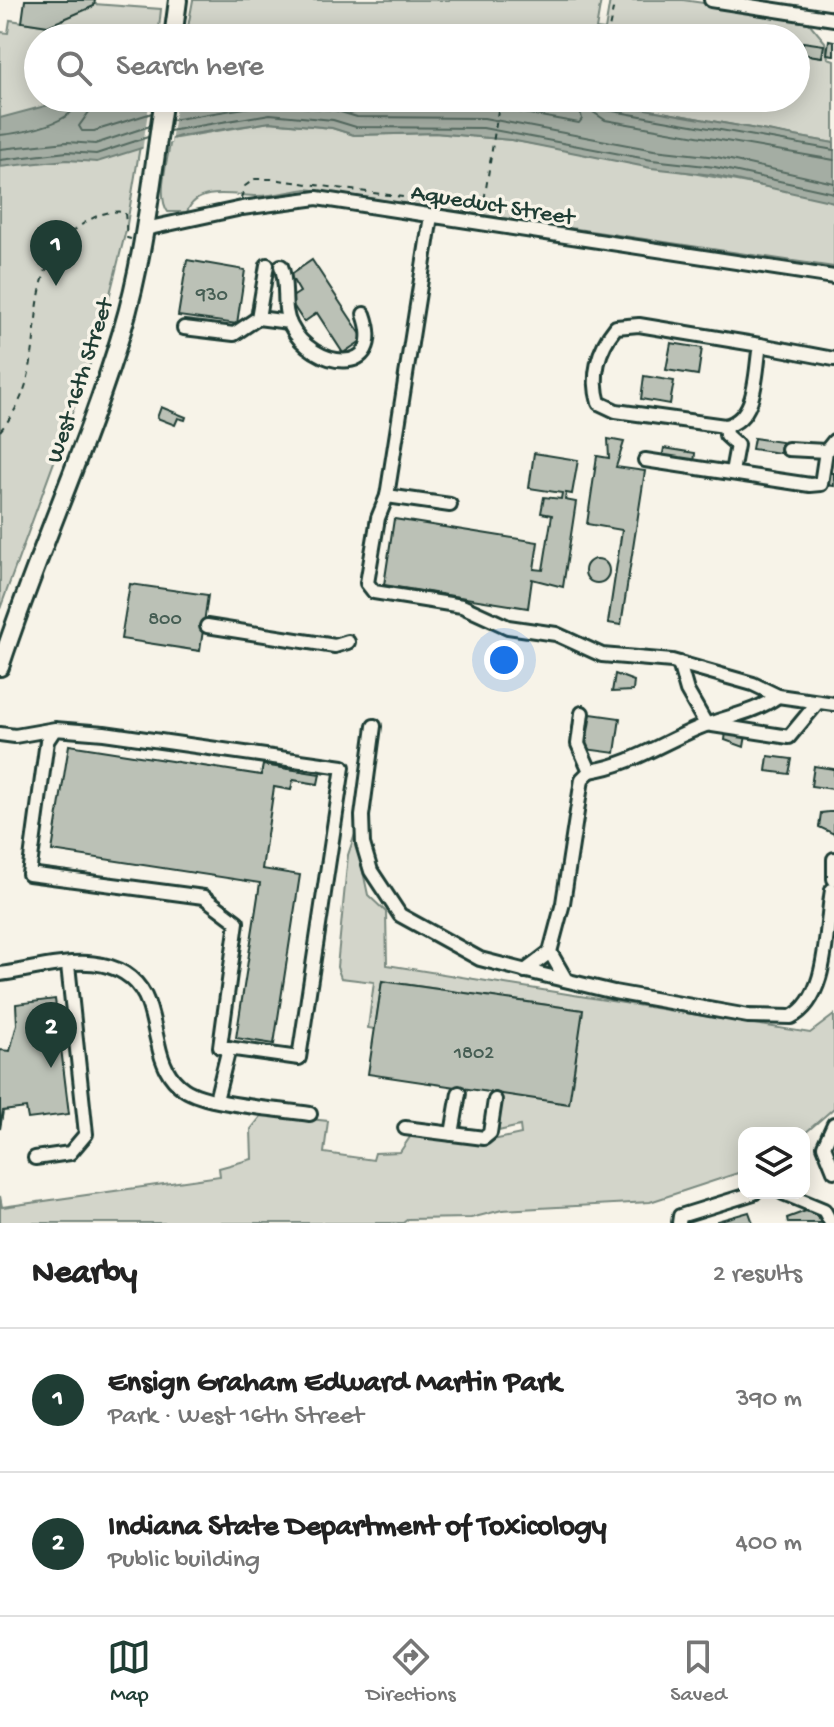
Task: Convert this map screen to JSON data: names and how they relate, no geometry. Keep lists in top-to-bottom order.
{
  "streets": {
    "main road": ["West 16th Street"],
    "street": ["Aqueduct Street"]
  },
  "crossings": [
    ["Aqueduct Street", "West 16th Street"]
  ],
  "house_numbers": ["930", "800", "1802"],
  "page": {
    "search": "Search here",
    "pins": ["1", "2"],
    "heading": ["Nearby", "2 results"],
    "list": [
      {
        "mark": "1",
        "name": "Ensign Graham Edward Martin Park",
        "note": "Park · West 16th Street",
        "value": "390 m"
      },
      {
        "mark": "2",
        "name": "Indiana State Department of Toxicology",
        "note": "Public building",
        "value": "400 m"
      }
    ],
    "nav": ["Map", "Directions", "Saved"]
  }
}
